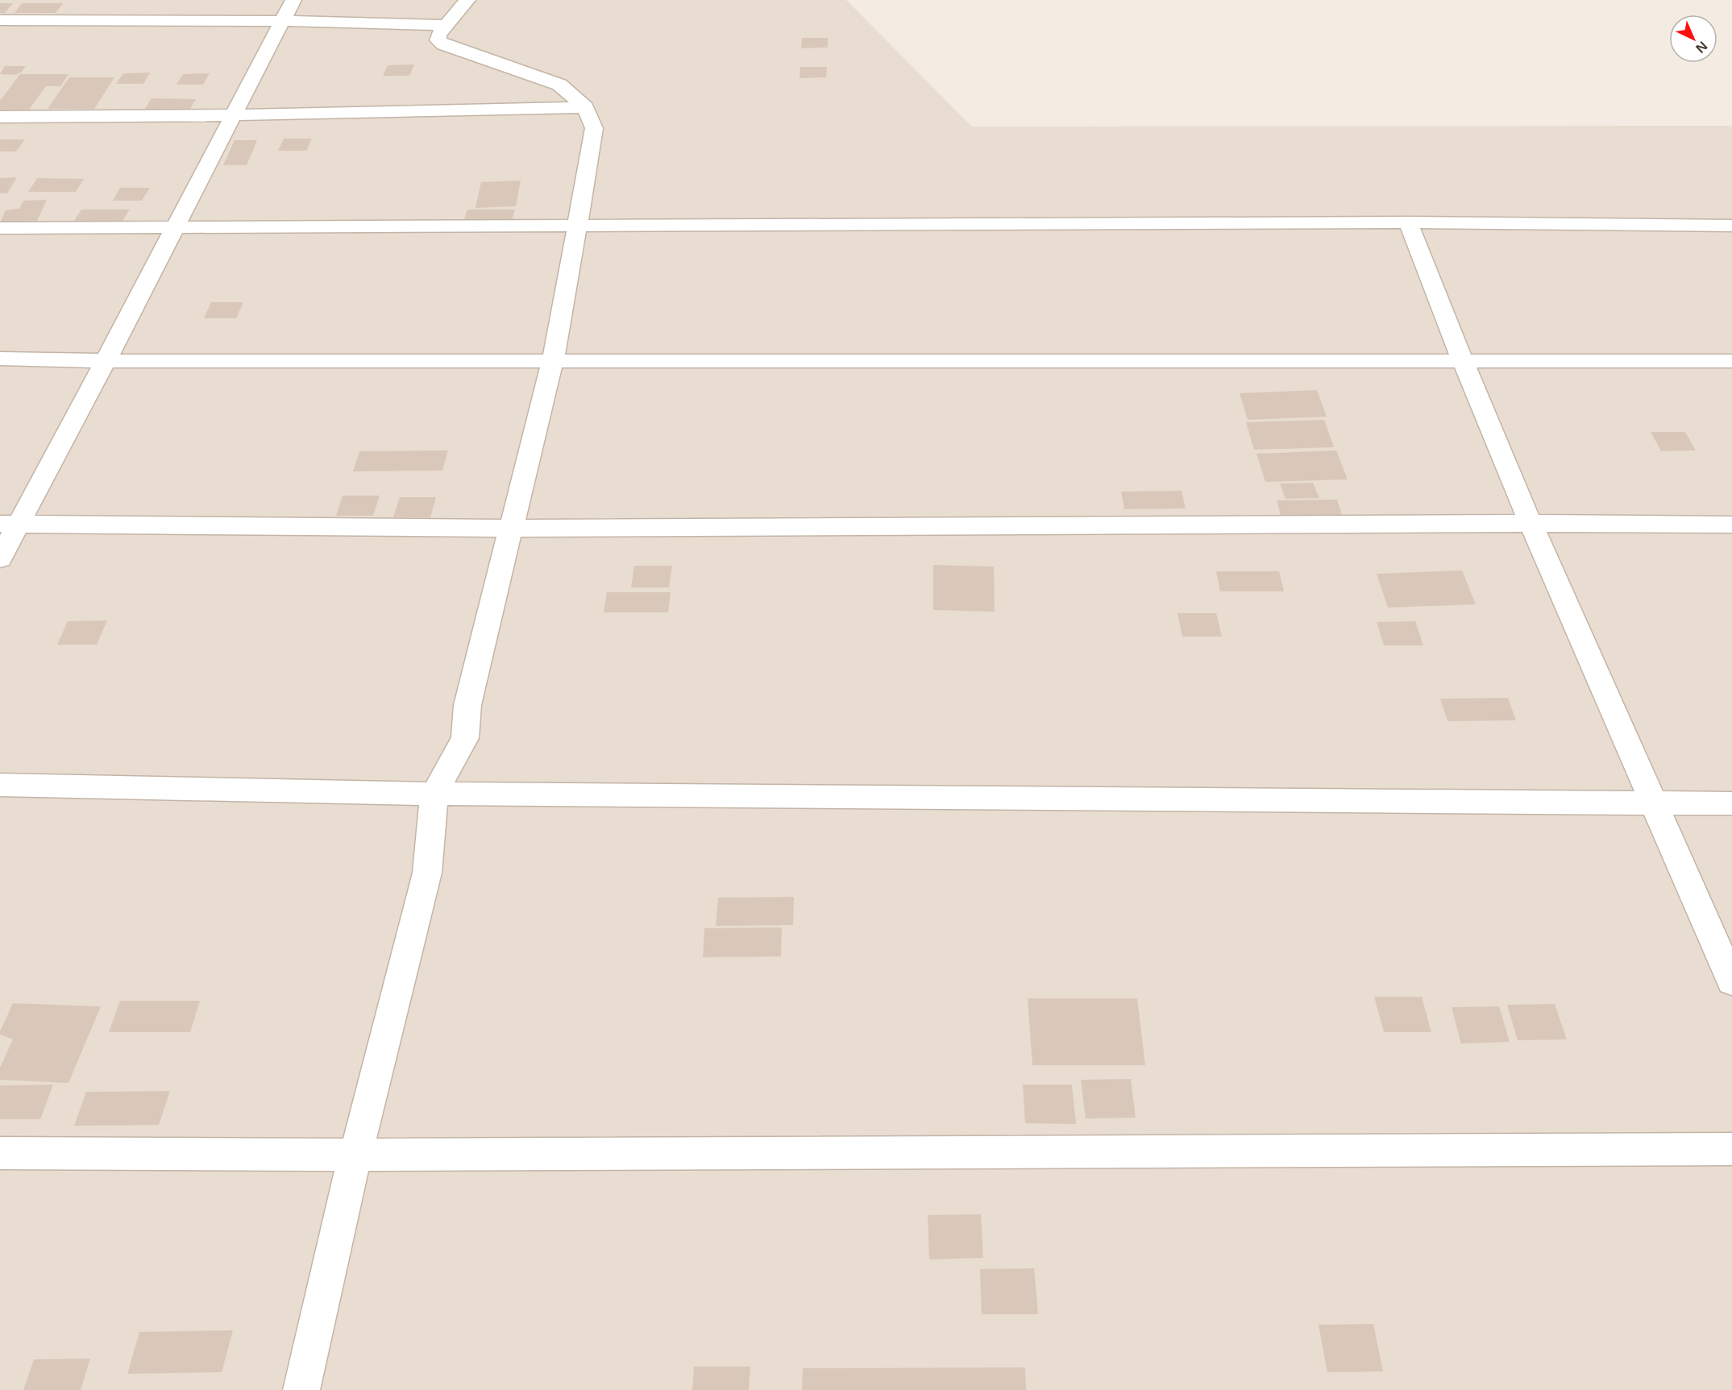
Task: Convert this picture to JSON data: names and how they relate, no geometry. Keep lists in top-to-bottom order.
{
  "north": "bottom right"
}
